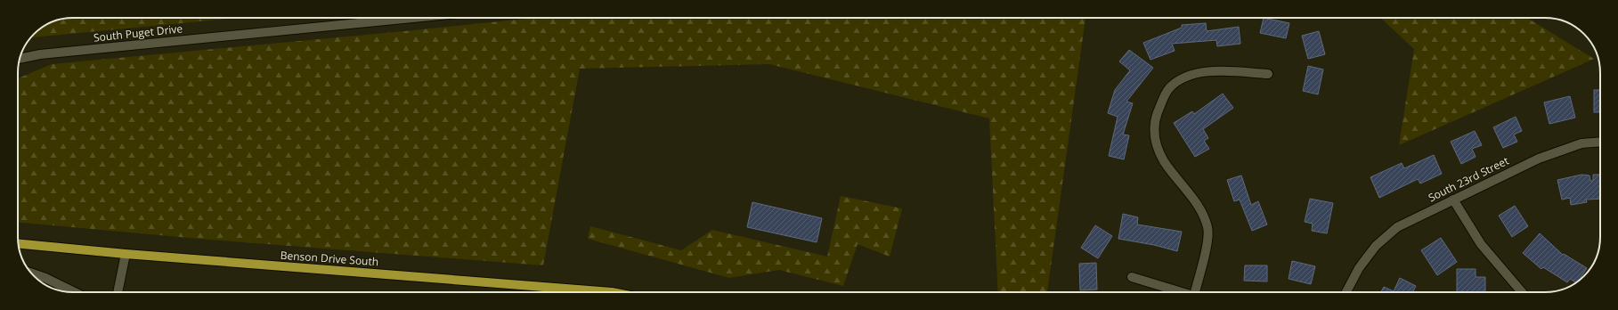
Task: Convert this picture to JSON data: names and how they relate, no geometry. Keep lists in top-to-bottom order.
{
  "streets": {
    "main road": ["Benson Drive South"],
    "street": ["South Puget Drive", "South 23rd Street"]
  }
}
